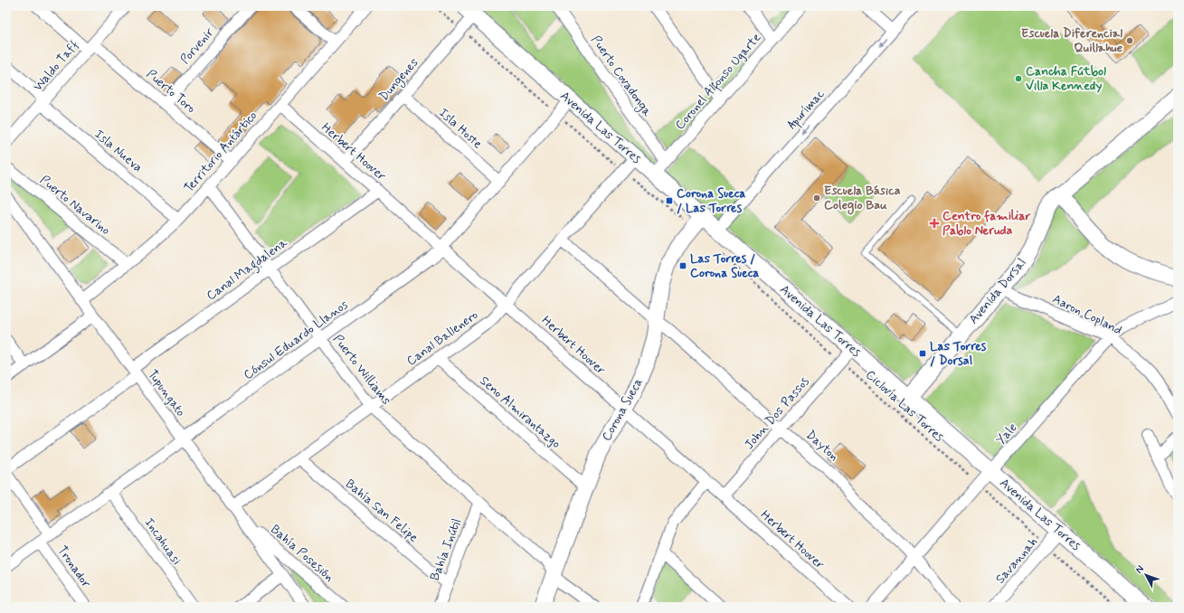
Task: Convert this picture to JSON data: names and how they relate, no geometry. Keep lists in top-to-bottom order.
{
  "streets": {
    "street": [
      "Porvenir",
      "Waldo Taff",
      "Puerto Covadonga",
      "Dungenes",
      "Coronel Alfonso Ugarte",
      "Puerto Toro",
      "Apurímac",
      "Avenida Las Torres",
      "Isla Hoste",
      "Isla Nueva",
      "Territorio Antártico",
      "Herbert Hoover",
      "Puerto Navarino",
      "Canal Magdalena",
      "Avenida Dorsal",
      "Aaron Copland",
      "Canal Ballenero",
      "Cónsul Eduardo Llanos",
      "Puerto Williams",
      "Tupungato",
      "Corona Sueca",
      "Seno Almirantazgo",
      "John Dos Passos",
      "Yale",
      "Dayton",
      "Bahía San Felipe",
      "Incahuasi",
      "Bahía Inútil",
      "Bahía Posesión",
      "Savannah",
      "Tronador"
    ],
    "path": ["Ciclovía Las Torres"]
  },
  "crossings": [
    ["Porvenir", "Puerto Toro"],
    ["Waldo Taff", "Puerto Toro"],
    ["Waldo Taff", "Isla Nueva"],
    ["Puerto Covadonga", "Coronel Alfonso Ugarte"],
    ["Dungenes", "Avenida Las Torres"],
    ["Dungenes", "Isla Hoste"],
    ["Dungenes", "Herbert Hoover"],
    ["Coronel Alfonso Ugarte", "Avenida Las Torres"],
    ["Puerto Toro", "Territorio Antártico"],
    ["Apurímac", "Avenida Las Torres"],
    ["Avenida Las Torres", "Avenida Dorsal"],
    ["Avenida Las Torres", "Canal Ballenero"],
    ["Avenida Las Torres", "Cónsul Eduardo Llanos"],
    ["Avenida Las Torres", "Corona Sueca"],
    ["Avenida Las Torres", "John Dos Passos"],
    ["Avenida Las Torres", "Yale"],
    ["Avenida Las Torres", "Savannah"],
    ["Isla Hoste", "Cónsul Eduardo Llanos"],
    ["Isla Nueva", "Territorio Antártico"],
    ["Territorio Antártico", "Herbert Hoover"],
    ["Territorio Antártico", "Puerto Navarino"],
    ["Territorio Antártico", "Puerto Williams"],
    ["Territorio Antártico", "Tupungato"],
    ["Herbert Hoover", "Canal Magdalena"],
    ["Herbert Hoover", "Canal Ballenero"],
    ["Herbert Hoover", "Cónsul Eduardo Llanos"],
    ["Herbert Hoover", "Corona Sueca"],
    ["Herbert Hoover", "John Dos Passos"],
    ["Canal Magdalena", "Puerto Williams"],
    ["Canal Magdalena", "Tupungato"],
    ["Avenida Dorsal", "Aaron Copland"],
    ["Aaron Copland", "Yale"],
    ["Canal Ballenero", "Puerto Williams"],
    ["Canal Ballenero", "Tupungato"],
    ["Canal Ballenero", "Seno Almirantazgo"],
    ["Canal Ballenero", "Bahía San Felipe"],
    ["Cónsul Eduardo Llanos", "Puerto Williams"],
    ["Cónsul Eduardo Llanos", "Tupungato"],
    ["Cónsul Eduardo Llanos", "Incahuasi"],
    ["Cónsul Eduardo Llanos", "Tronador"],
    ["Puerto Williams", "Corona Sueca"],
    ["Puerto Williams", "Bahía Inútil"],
    ["Tupungato", "Bahía Posesión"],
    ["Ciclovía Las Torres", "John Dos Passos"],
    ["Ciclovía Las Torres", "Yale"],
    ["Ciclovía Las Torres", "Savannah"],
    ["Corona Sueca", "Seno Almirantazgo"],
    ["Corona Sueca", "Dayton"],
    ["John Dos Passos", "Dayton"],
    ["Yale", "Dayton"],
    ["Bahía San Felipe", "Bahía Inútil"]
  ],
  "one_way": ["Apurímac"],
  "places": {
    "other": ["Escuela Diferencial Quillahue", "Cancha Fútbol Villa Kennedy", "Escuela Básica Colegio Bau"],
    "transit": ["Corona Sueca / Las Torres", "Las Torres / Corona Sueca", "Las Torres / Dorsal"],
    "health": ["Centro familiar Pablo Neruda"]
  },
  "north": "top left"
}
